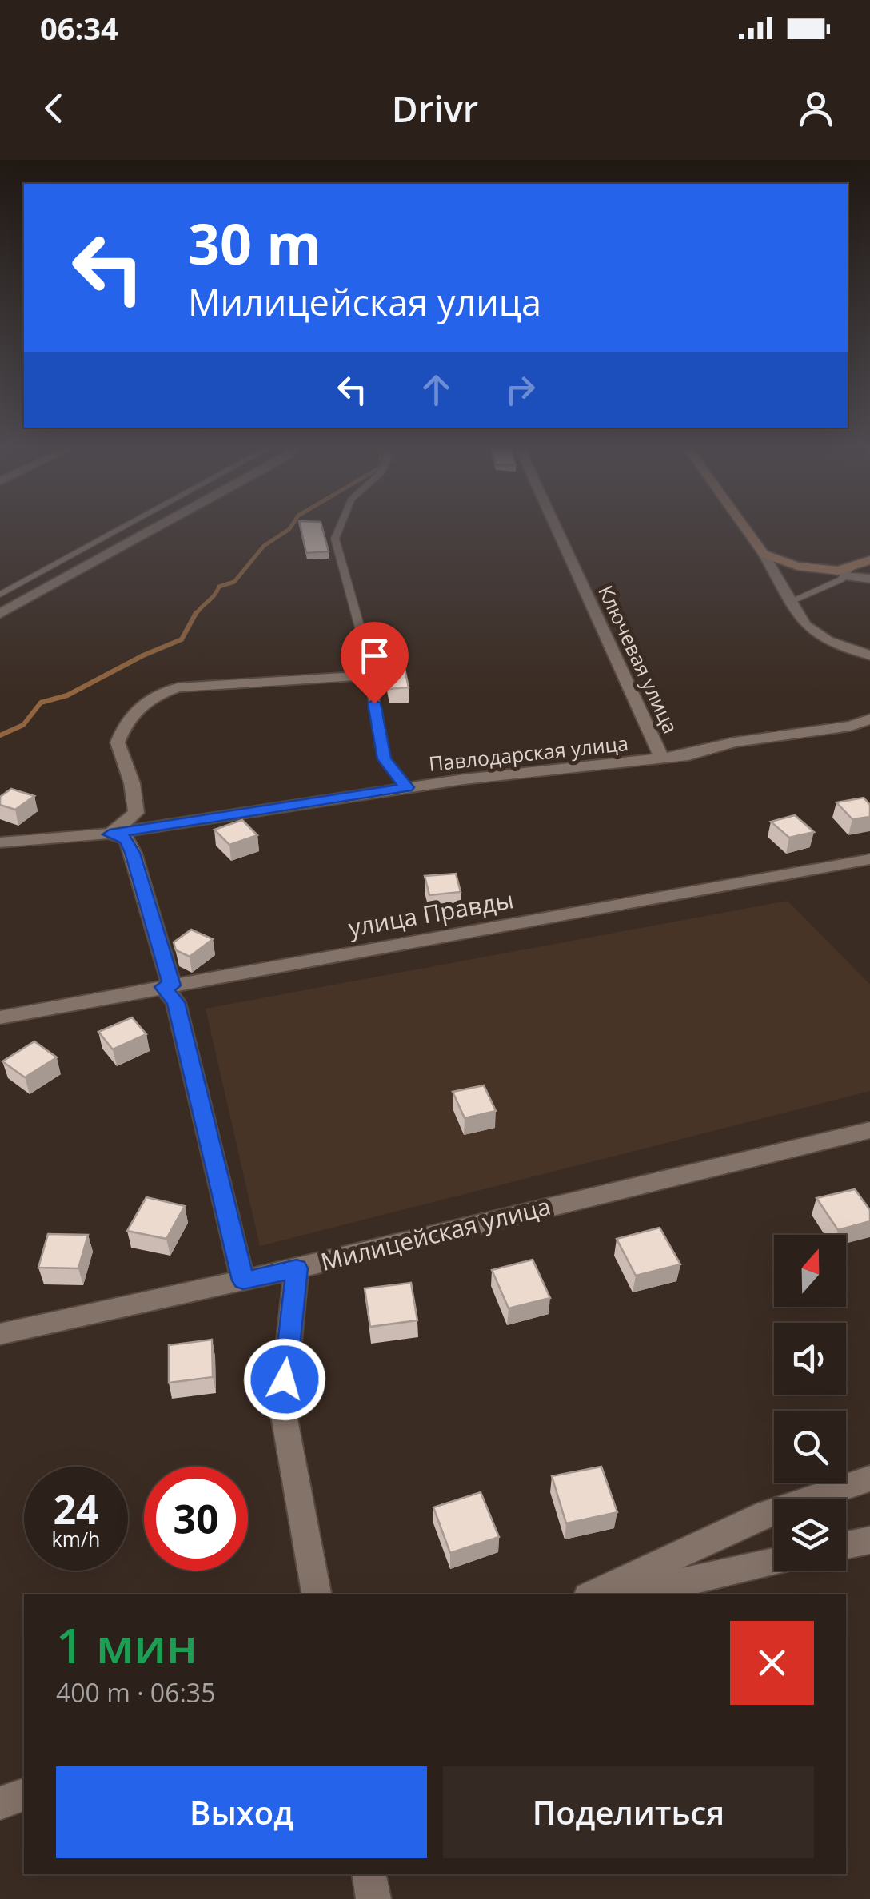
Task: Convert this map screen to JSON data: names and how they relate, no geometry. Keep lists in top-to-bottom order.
{
  "streets": {
    "street": [
      "Ключевая улица",
      "Павлодарская улица",
      "улица Правды",
      "Милицейская улица"
    ]
  },
  "crossings": [
    ["Ключевая улица", "Павлодарская улица"]
  ],
  "north": "top",
  "page": {
    "status": "06:34",
    "header": "Drivr",
    "turn": ["30 m", "Милицейская улица"],
    "speed": "24 km/h",
    "limit": "30",
    "heading": ["1 мин", "400 m · 06:35"],
    "buttons": ["Выход", "Поделиться"]
  }
}
